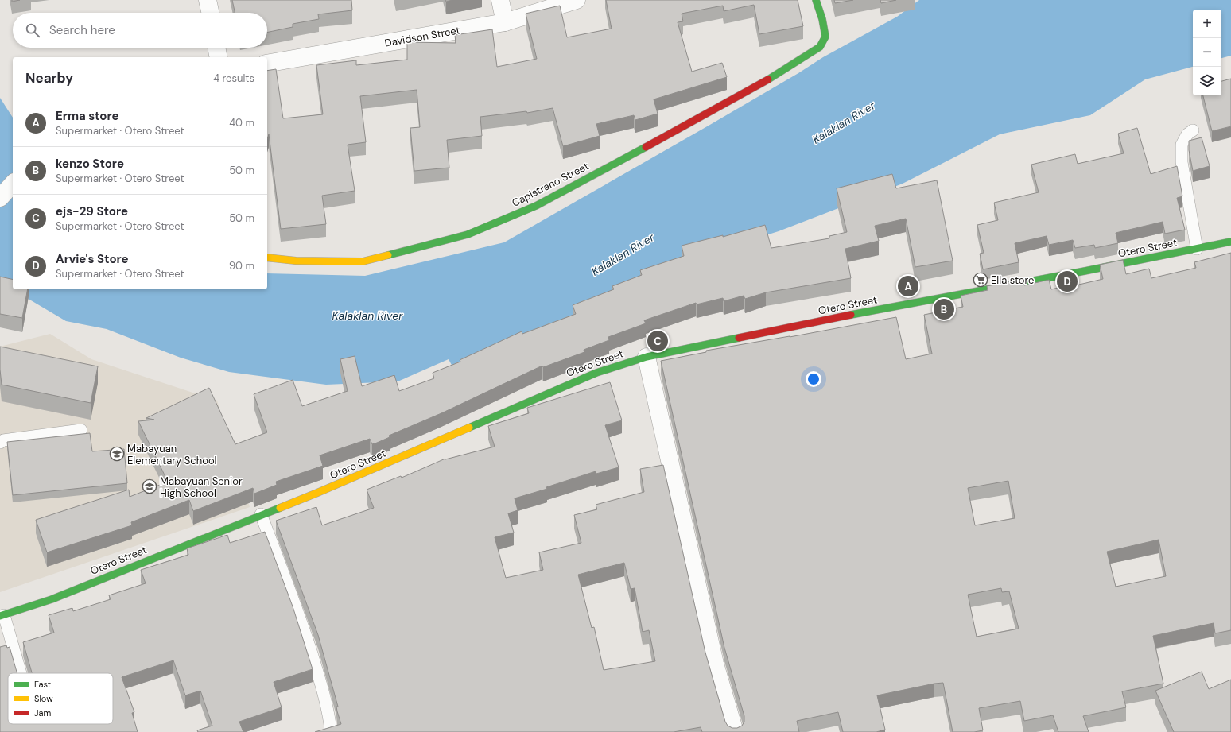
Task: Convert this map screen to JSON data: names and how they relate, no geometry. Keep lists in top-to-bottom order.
{
  "streets": {
    "main road": ["Capistrano Street", "Otero Street"],
    "street": ["Davidson Street"]
  },
  "water": ["Kalaklan River"],
  "places": {
    "supermarket": ["Ella store"],
    "school or university": ["Mabayuan Elementary School", "Mabayuan Senior High School"]
  },
  "legend": ["Fast", "Slow", "Jam"],
  "page": {
    "map_buttons": ["+", "−"],
    "search": "Search here",
    "heading": ["Nearby", "4 results"],
    "list": [
      {
        "mark": "A",
        "name": "Erma store",
        "note": "Supermarket · Otero Street",
        "value": "40 m"
      },
      {
        "mark": "B",
        "name": "kenzo Store",
        "note": "Supermarket · Otero Street",
        "value": "50 m"
      },
      {
        "mark": "C",
        "name": "ejs-29 Store",
        "note": "Supermarket · Otero Street",
        "value": "50 m"
      },
      {
        "mark": "D",
        "name": "Arvie's Store",
        "note": "Supermarket · Otero Street",
        "value": "90 m"
      }
    ],
    "pins": [
      "D",
      "A",
      "B",
      "C"
    ]
  }
}
